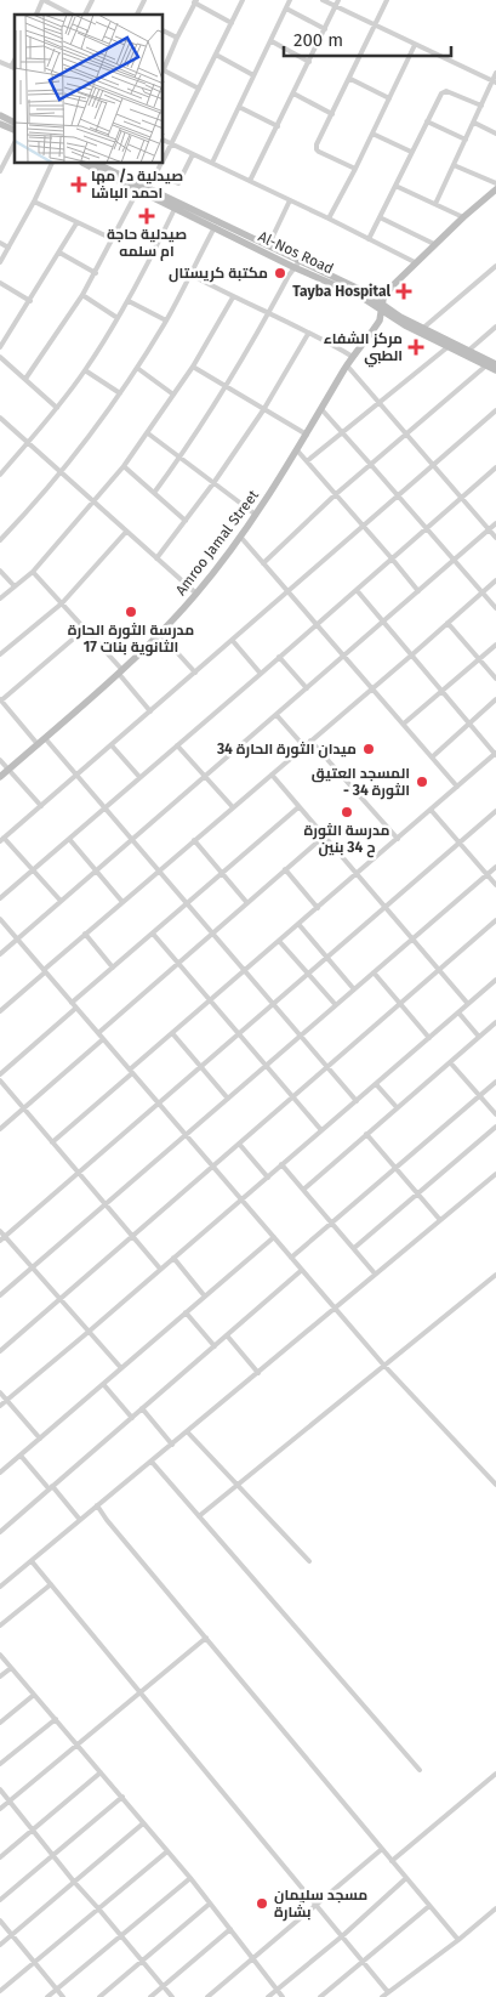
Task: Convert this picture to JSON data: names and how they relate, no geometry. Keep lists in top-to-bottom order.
{
  "streets": {
    "main road": ["Al-Nos Road", "Amroo Jamal Street"]
  },
  "crossings": [
    ["Al-Nos Road", "Amroo Jamal Street"]
  ],
  "places": {
    "health": [
      "صيدلية د/ مها احمد الباشا",
      "صيدلية حاجة ام سلمه",
      "Tayba Hospital",
      "مركز الشفاء الطبي"
    ],
    "other": [
      "مكتبة كريستال",
      "مدرسة الثورة الحارة 17 الثانوية بنات",
      "ميدان الثورة الحارة 34",
      "المسجد العتيق - الثورة 34",
      "مدرسة الثورة ح 34 بنين",
      "مسجد سليمان بشارة"
    ]
  },
  "scale_bar": "200 m"
}
